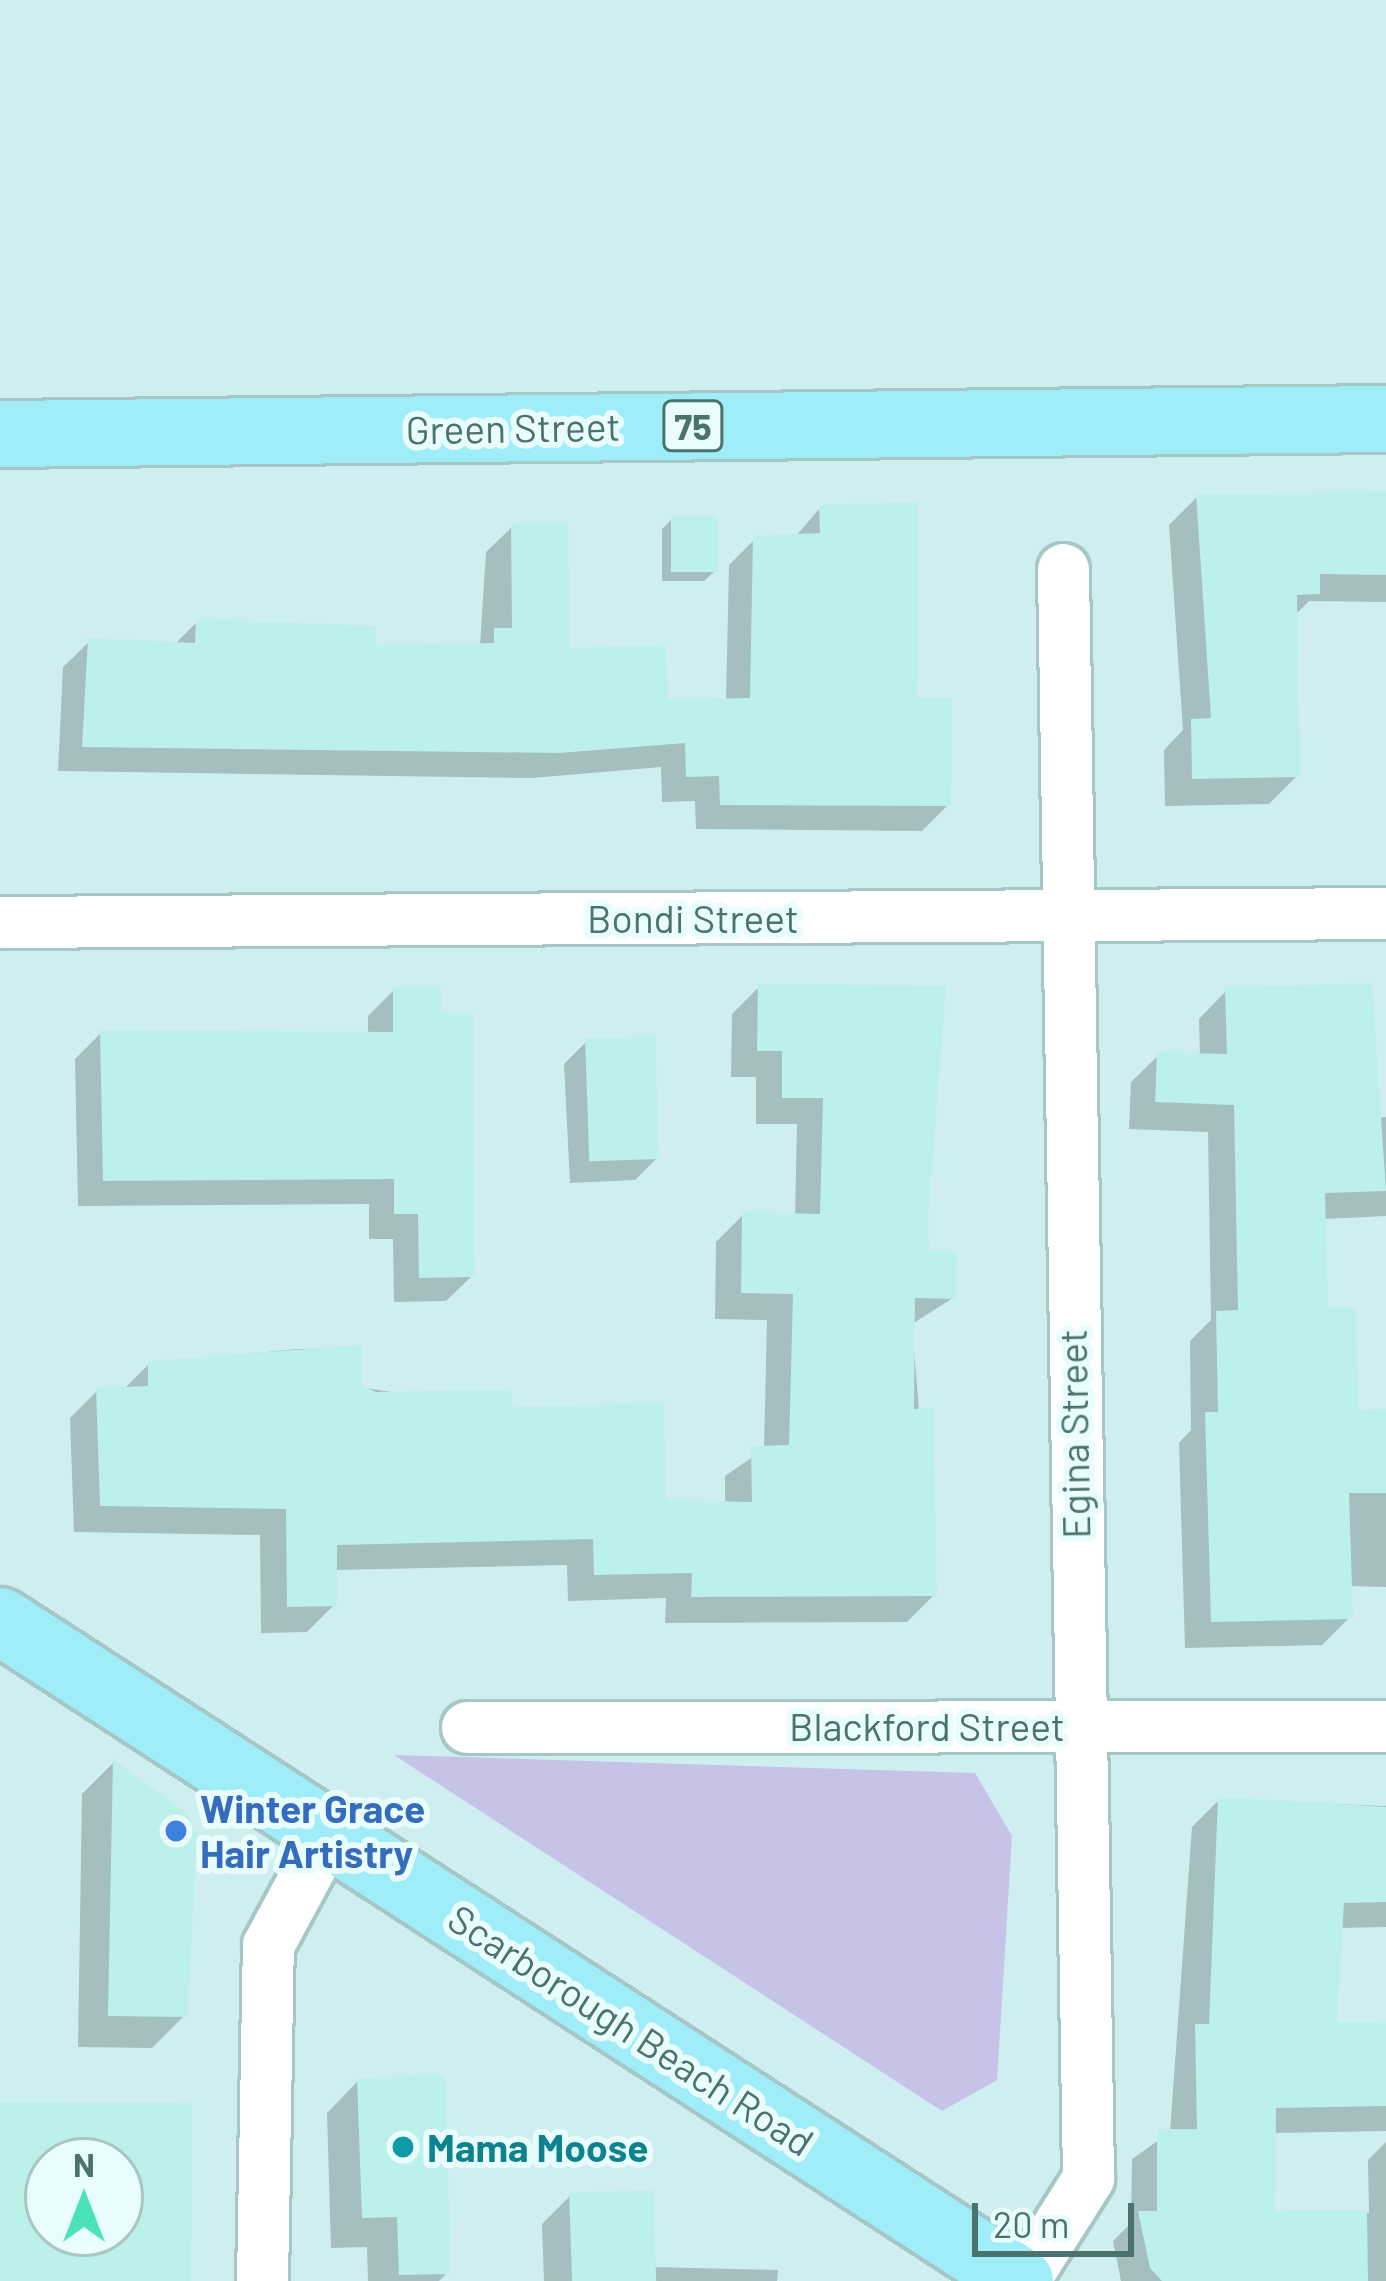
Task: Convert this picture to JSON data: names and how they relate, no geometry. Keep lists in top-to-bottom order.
{
  "streets": {
    "main road": ["75", "Green Street", "Scarborough Beach Road"],
    "street": ["Bondi Street", "Egina Street", "Blackford Street"]
  },
  "crossings": [
    ["Bondi Street", "Egina Street"],
    ["Egina Street", "Blackford Street"],
    ["Egina Street", "Scarborough Beach Road"]
  ],
  "places": ["Winter Grace Hair Artistry", "Mama Moose"],
  "scale_bar": "20 m",
  "north": "top"
}
